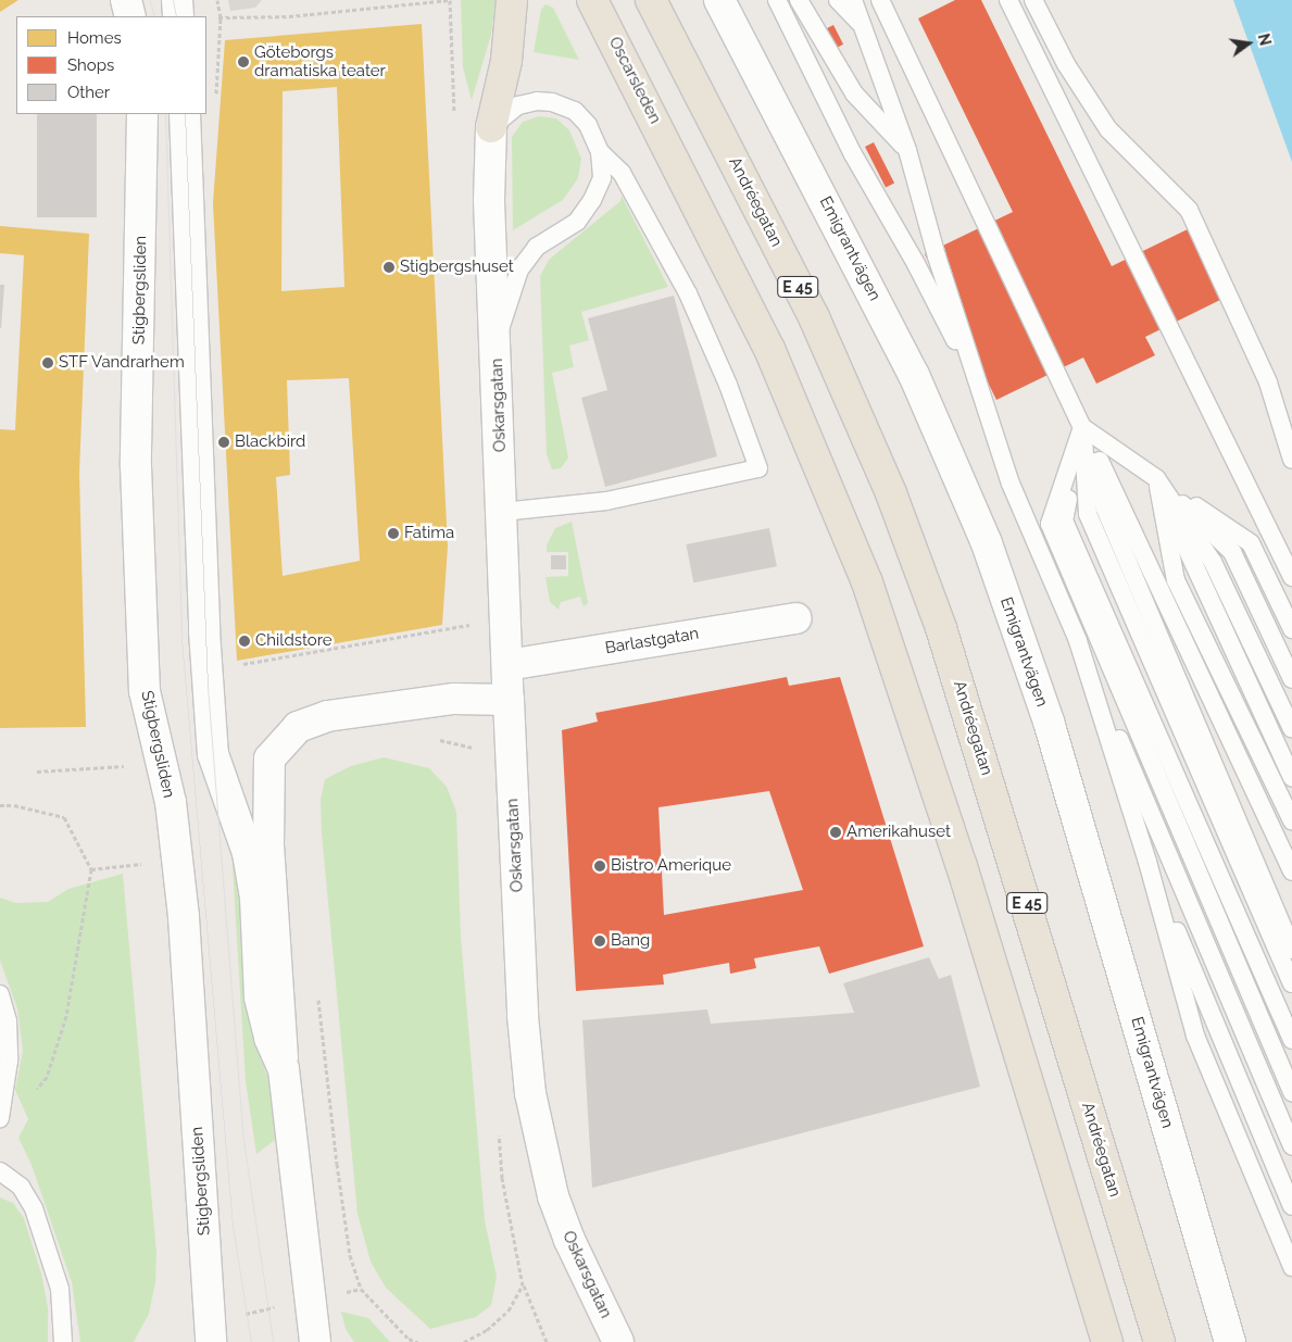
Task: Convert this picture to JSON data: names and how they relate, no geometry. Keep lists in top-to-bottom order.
{
  "streets": {
    "highway": ["Oscarsleden", "Andréegatan", "E 45"],
    "street": [
      "Emigrantvägen",
      "Stigbergsliden",
      "Oskarsgatan",
      "Barlastgatan"
    ]
  },
  "crossings": [
    ["Oskarsgatan", "Barlastgatan"]
  ],
  "places": [
    "Göteborgs dramatiska teater",
    "Stigbergshuset",
    "STF Vandrarhem",
    "Blackbird",
    "Fatima",
    "Childstore",
    "Amerikahuset",
    "Bistro Amerique",
    "Bang"
  ],
  "legend": ["Homes", "Shops", "Other"],
  "north": "right"
}
